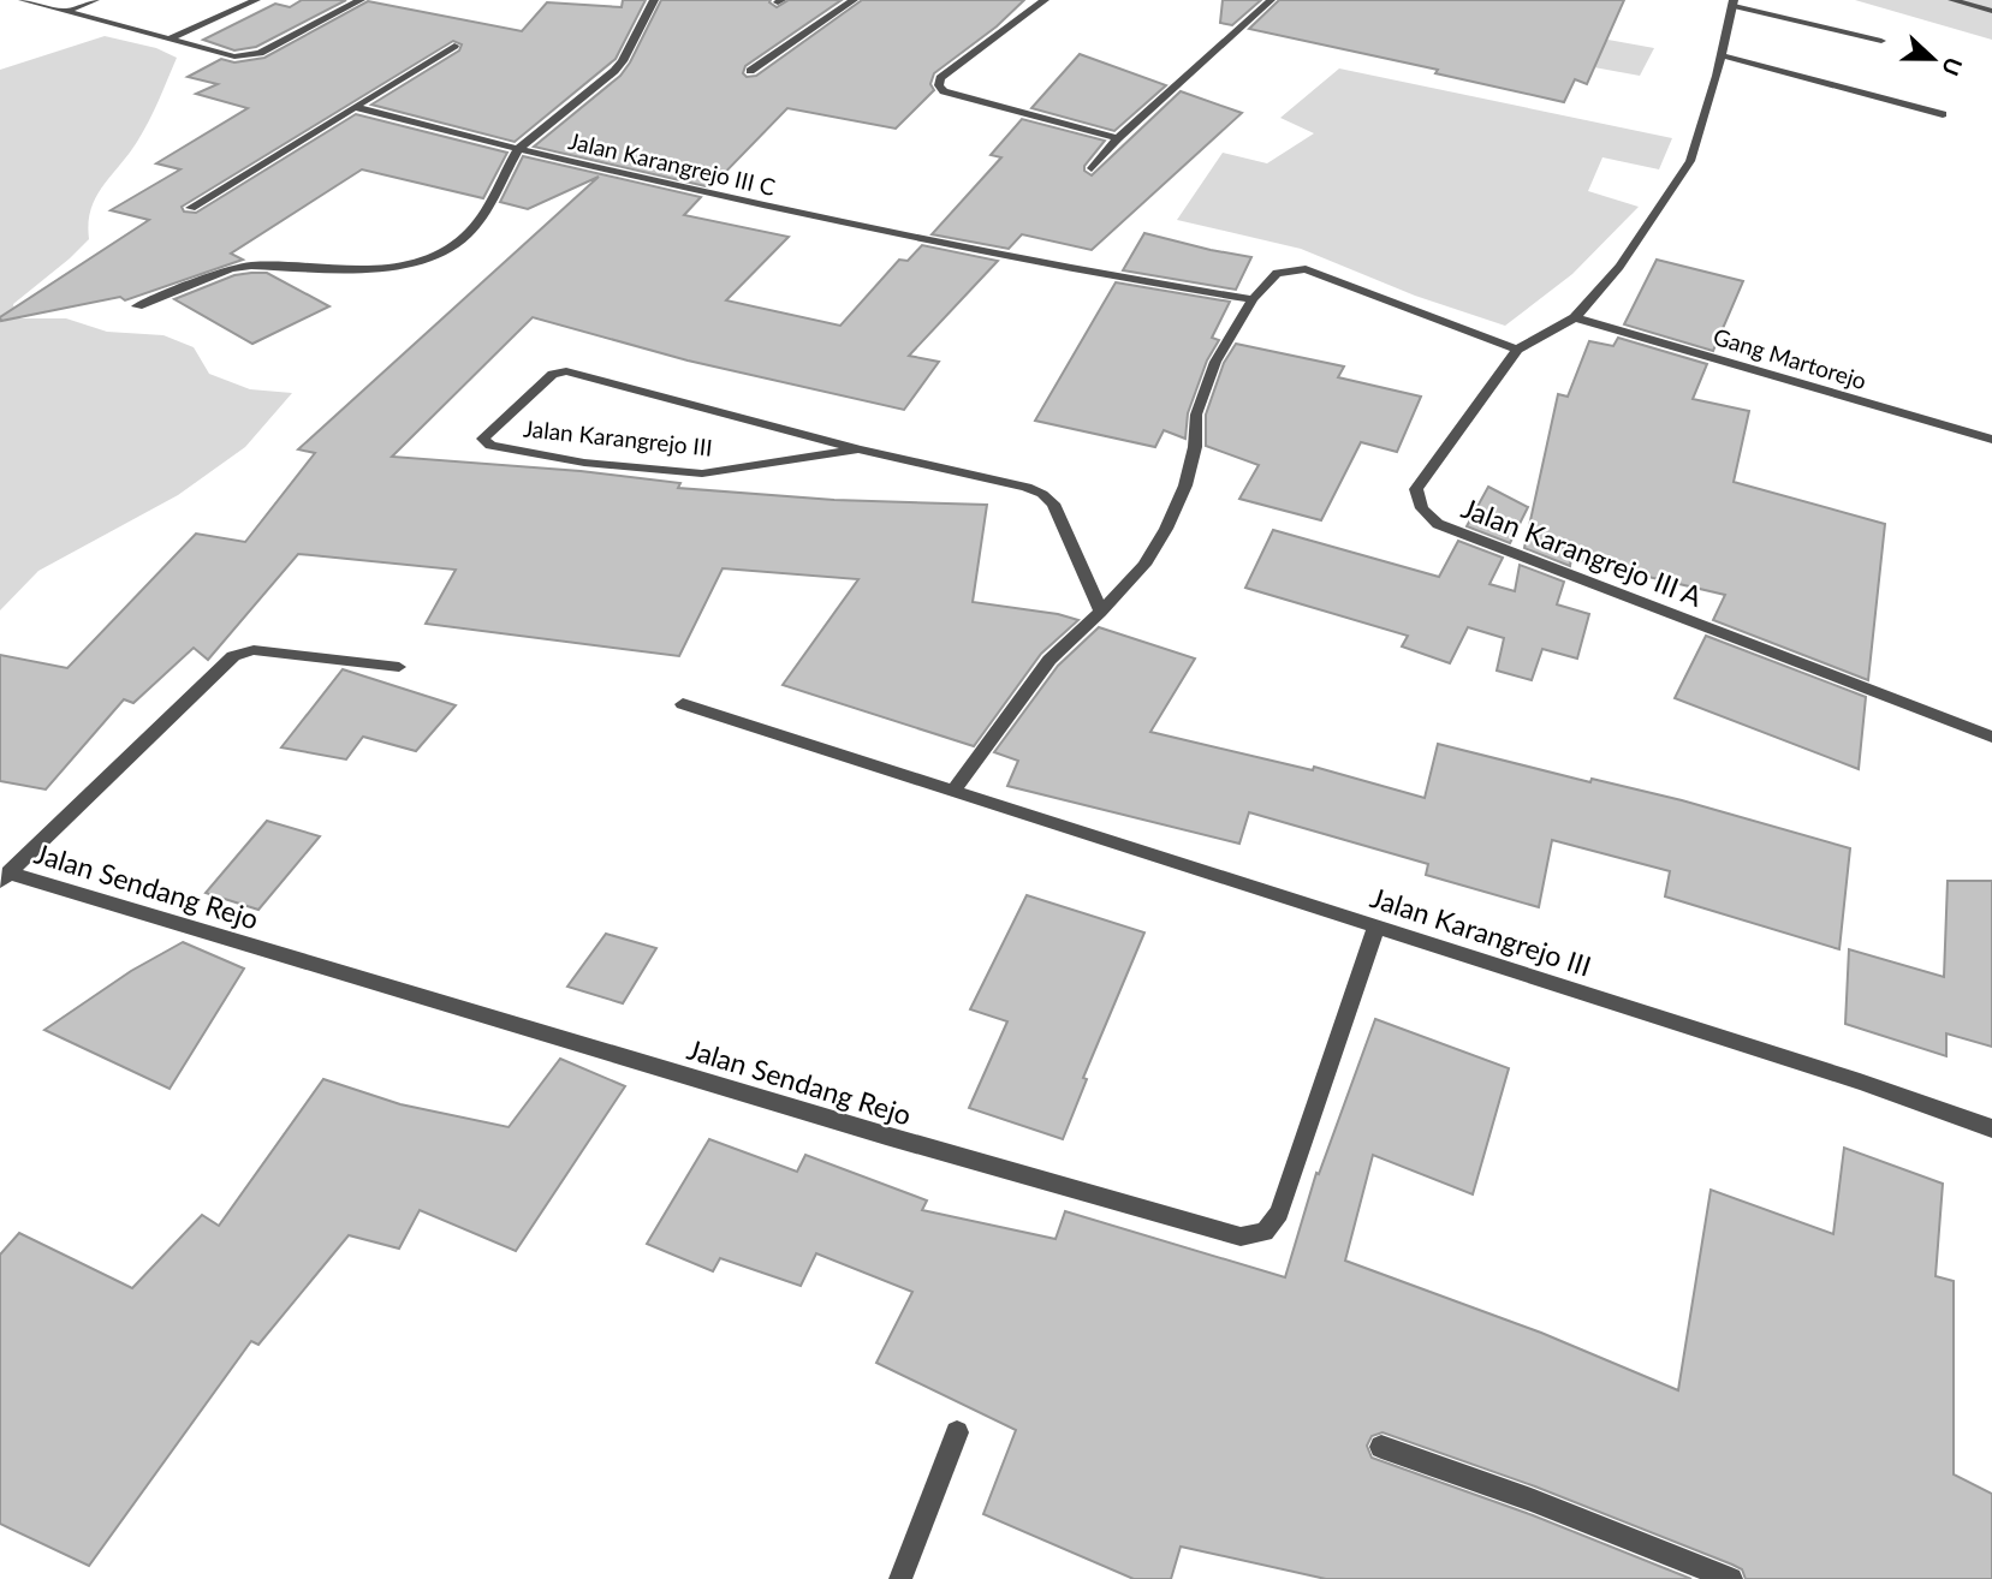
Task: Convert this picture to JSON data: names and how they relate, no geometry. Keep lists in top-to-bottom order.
{
  "streets": {
    "street": [
      "Jalan Karangrejo III C",
      "Gang Martorejo",
      "Jalan Karangrejo III",
      "Jalan Karangrejo III A",
      "Jalan Sendang Rejo"
    ]
  },
  "crossings": [
    ["Jalan Karangrejo III", "Jalan Sendang Rejo"]
  ],
  "north": "right"
}
